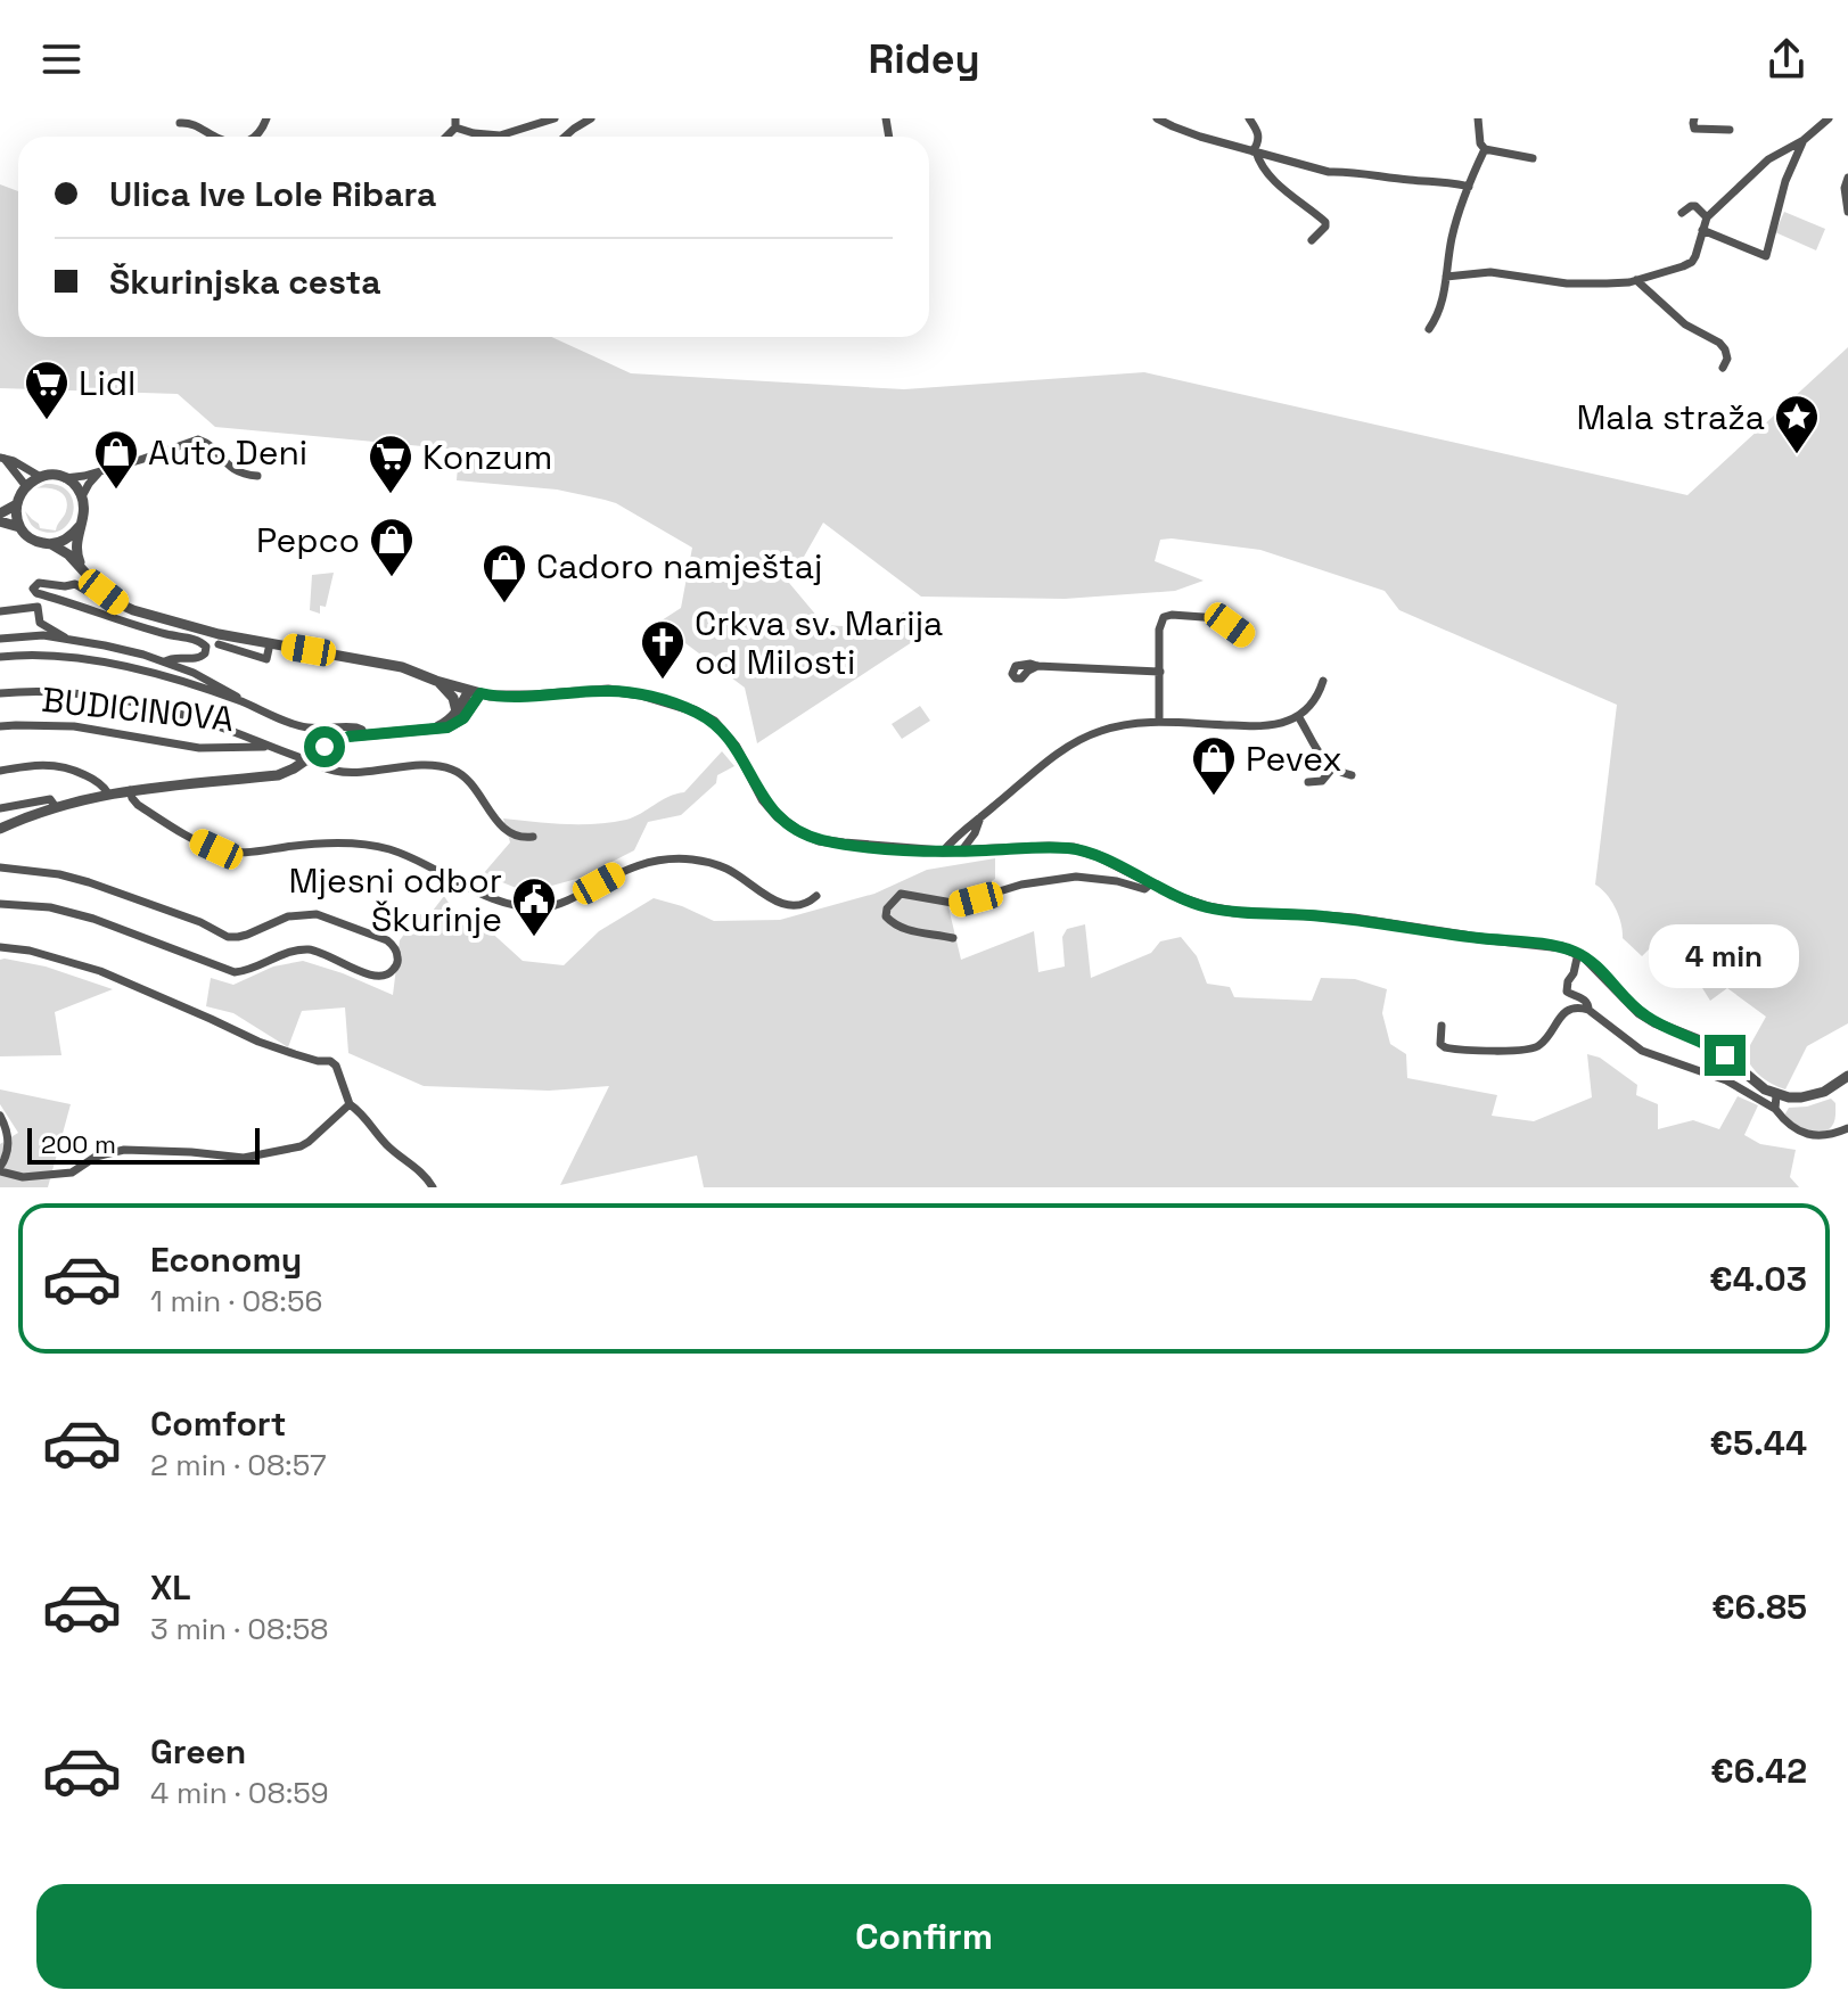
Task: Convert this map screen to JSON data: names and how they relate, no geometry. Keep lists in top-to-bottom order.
{
  "streets": {
    "street": ["BUDICINOVA"]
  },
  "places": {
    "supermarket": ["Lidl", "Konzum"],
    "place": ["Mala straža"],
    "shop": [
      "Auto Deni",
      "Pepco",
      "Cadoro namještaj",
      "Pevex"
    ],
    "church": ["Crkva sv. Marija od Milosti"],
    "public building": ["Mjesni odbor Škurinje"]
  },
  "scale_bar": "200 m",
  "page": {
    "header": "Ridey",
    "banner": ["Ulica Ive Lole Ribara", "Škurinjska cesta"],
    "bubble": "4 min",
    "scale": "200 m",
    "list": [
      {
        "name": "Economy",
        "note": "1 min · 08:56",
        "value": "€4.03"
      },
      {
        "name": "Comfort",
        "note": "2 min · 08:57",
        "value": "€5.44"
      },
      {
        "name": "XL",
        "note": "3 min · 08:58",
        "value": "€6.85"
      },
      {
        "name": "Green",
        "note": "4 min · 08:59",
        "value": "€6.42"
      }
    ],
    "buttons": "Confirm"
  }
}
